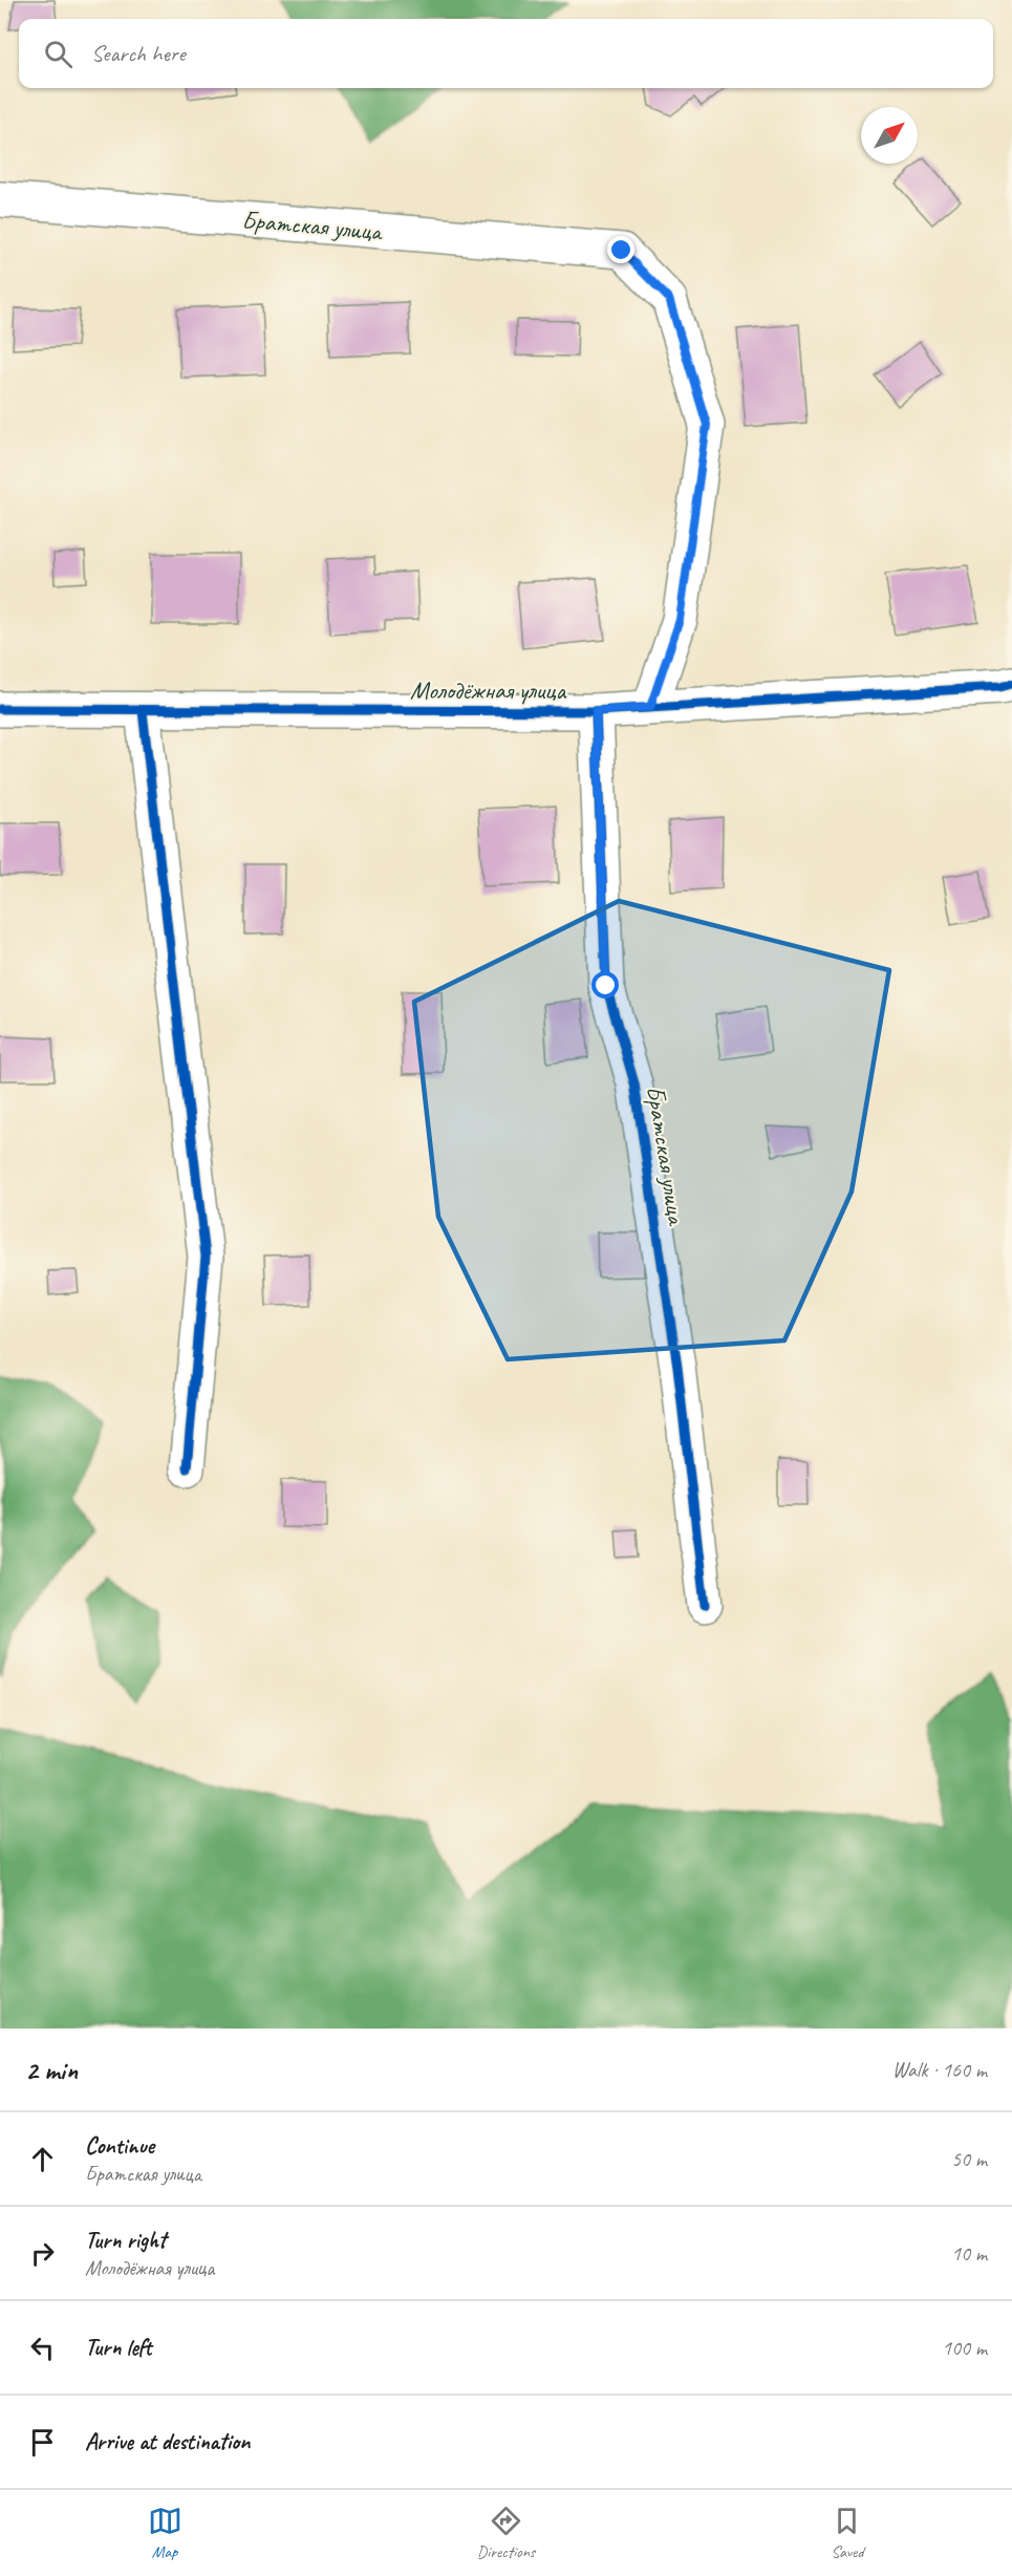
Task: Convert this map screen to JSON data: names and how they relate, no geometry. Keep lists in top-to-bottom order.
{
  "streets": {
    "street": ["Братская улица", "Молодёжная улица"]
  },
  "crossings": [
    ["Братская улица", "Молодёжная улица"]
  ],
  "north": "top right",
  "page": {
    "search": "Search here",
    "heading": ["2 min", "Walk · 160 m"],
    "list": [
      ["Continue", "Братская улица", "50 m"],
      ["Turn right", "Молодёжная улица", "10 m"],
      ["Turn left", "100 m"],
      "Arrive at destination"
    ],
    "nav": ["Map", "Directions", "Saved"]
  }
}
